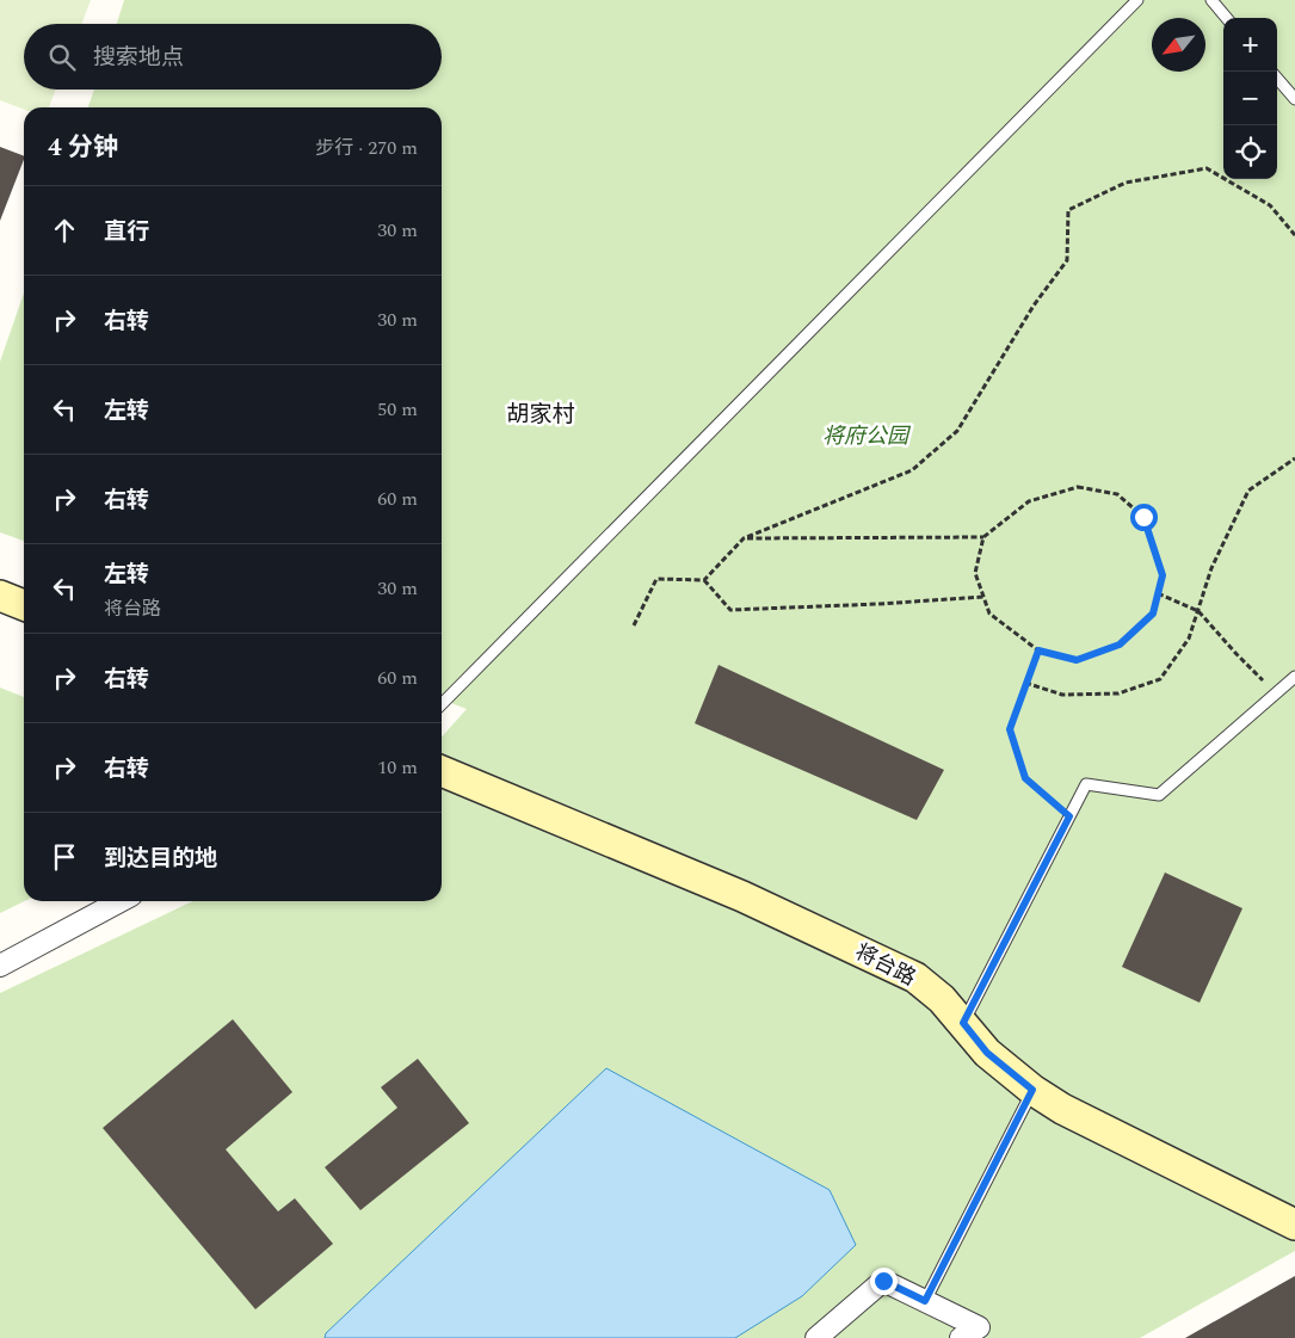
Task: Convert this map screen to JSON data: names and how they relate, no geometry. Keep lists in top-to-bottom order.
{
  "streets": {
    "main road": ["将台路"]
  },
  "districts": ["胡家村"],
  "parks": ["将府公园"],
  "north": "bottom left",
  "page": {
    "map_buttons": ["+", "−"],
    "search": "搜索地点",
    "heading": ["4 分钟", "步行 · 270 m"],
    "list": [
      ["直行", "30 m"],
      ["右转", "30 m"],
      ["左转", "50 m"],
      ["右转", "60 m"],
      ["左转", "将台路", "30 m"],
      ["右转", "60 m"],
      ["右转", "10 m"],
      "到达目的地"
    ]
  }
}
